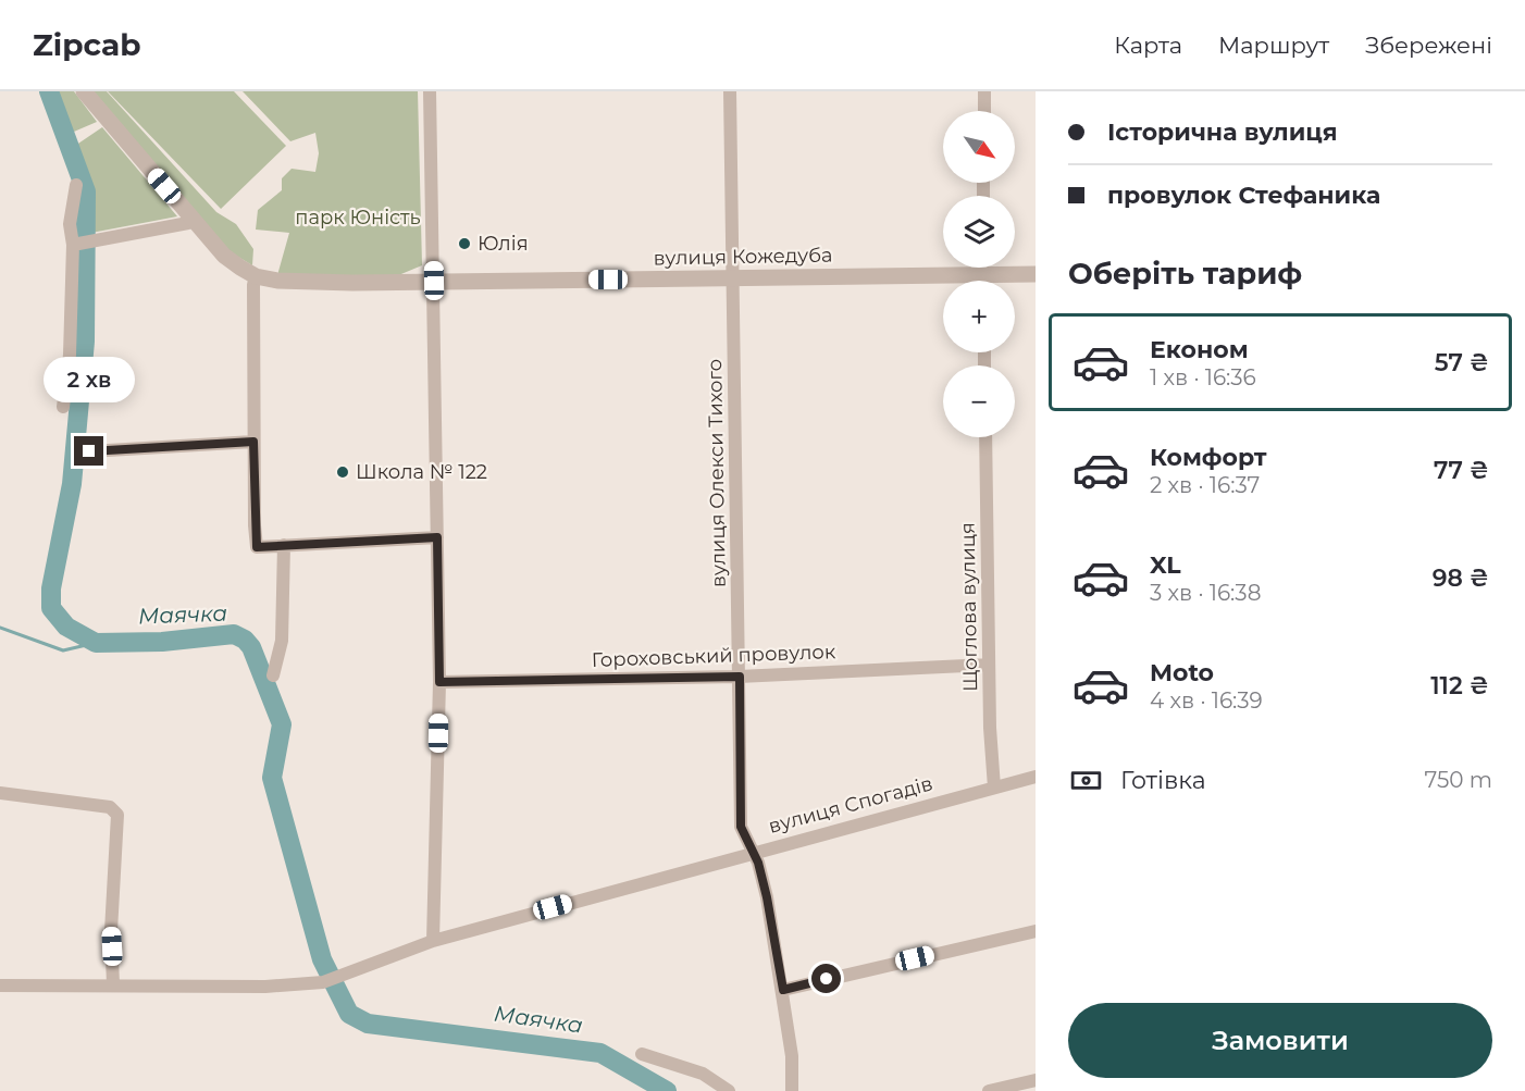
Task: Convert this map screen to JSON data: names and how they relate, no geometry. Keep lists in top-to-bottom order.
{
  "streets": {
    "street": [
      "вулиця Кожедуба",
      "вулиця Олекси Тихого",
      "Щоглова вулиця",
      "Гороховський провулок",
      "вулиця Спогадів"
    ]
  },
  "crossings": [
    ["вулиця Кожедуба", "вулиця Олекси Тихого"],
    ["вулиця Олекси Тихого", "Гороховський провулок"],
    ["вулиця Олекси Тихого", "вулиця Спогадів"],
    ["Щоглова вулиця", "Гороховський провулок"],
    ["Щоглова вулиця", "вулиця Спогадів"]
  ],
  "water": ["Маячка"],
  "parks": ["парк Юність"],
  "places": ["Юлія", "Школа № 122"],
  "north": "bottom right",
  "page": {
    "header": "Zipcab",
    "nav": ["Карта", "Маршрут", "Збережені"],
    "banner": ["Історична вулиця", "провулок Стефаника"],
    "map_buttons": ["+", "−"],
    "heading": "Оберіть тариф",
    "list": [
      {
        "name": "Економ",
        "note": "1 хв · 16:36",
        "value": "57 ₴"
      },
      {
        "name": "Комфорт",
        "note": "2 хв · 16:37",
        "value": "77 ₴"
      },
      {
        "name": "XL",
        "note": "3 хв · 16:38",
        "value": "98 ₴"
      },
      {
        "name": "Moto",
        "note": "4 хв · 16:39",
        "value": "112 ₴"
      }
    ],
    "bubble": "2 хв",
    "pay": ["Готівка", "750 m"],
    "buttons": "Замовити"
  }
}
